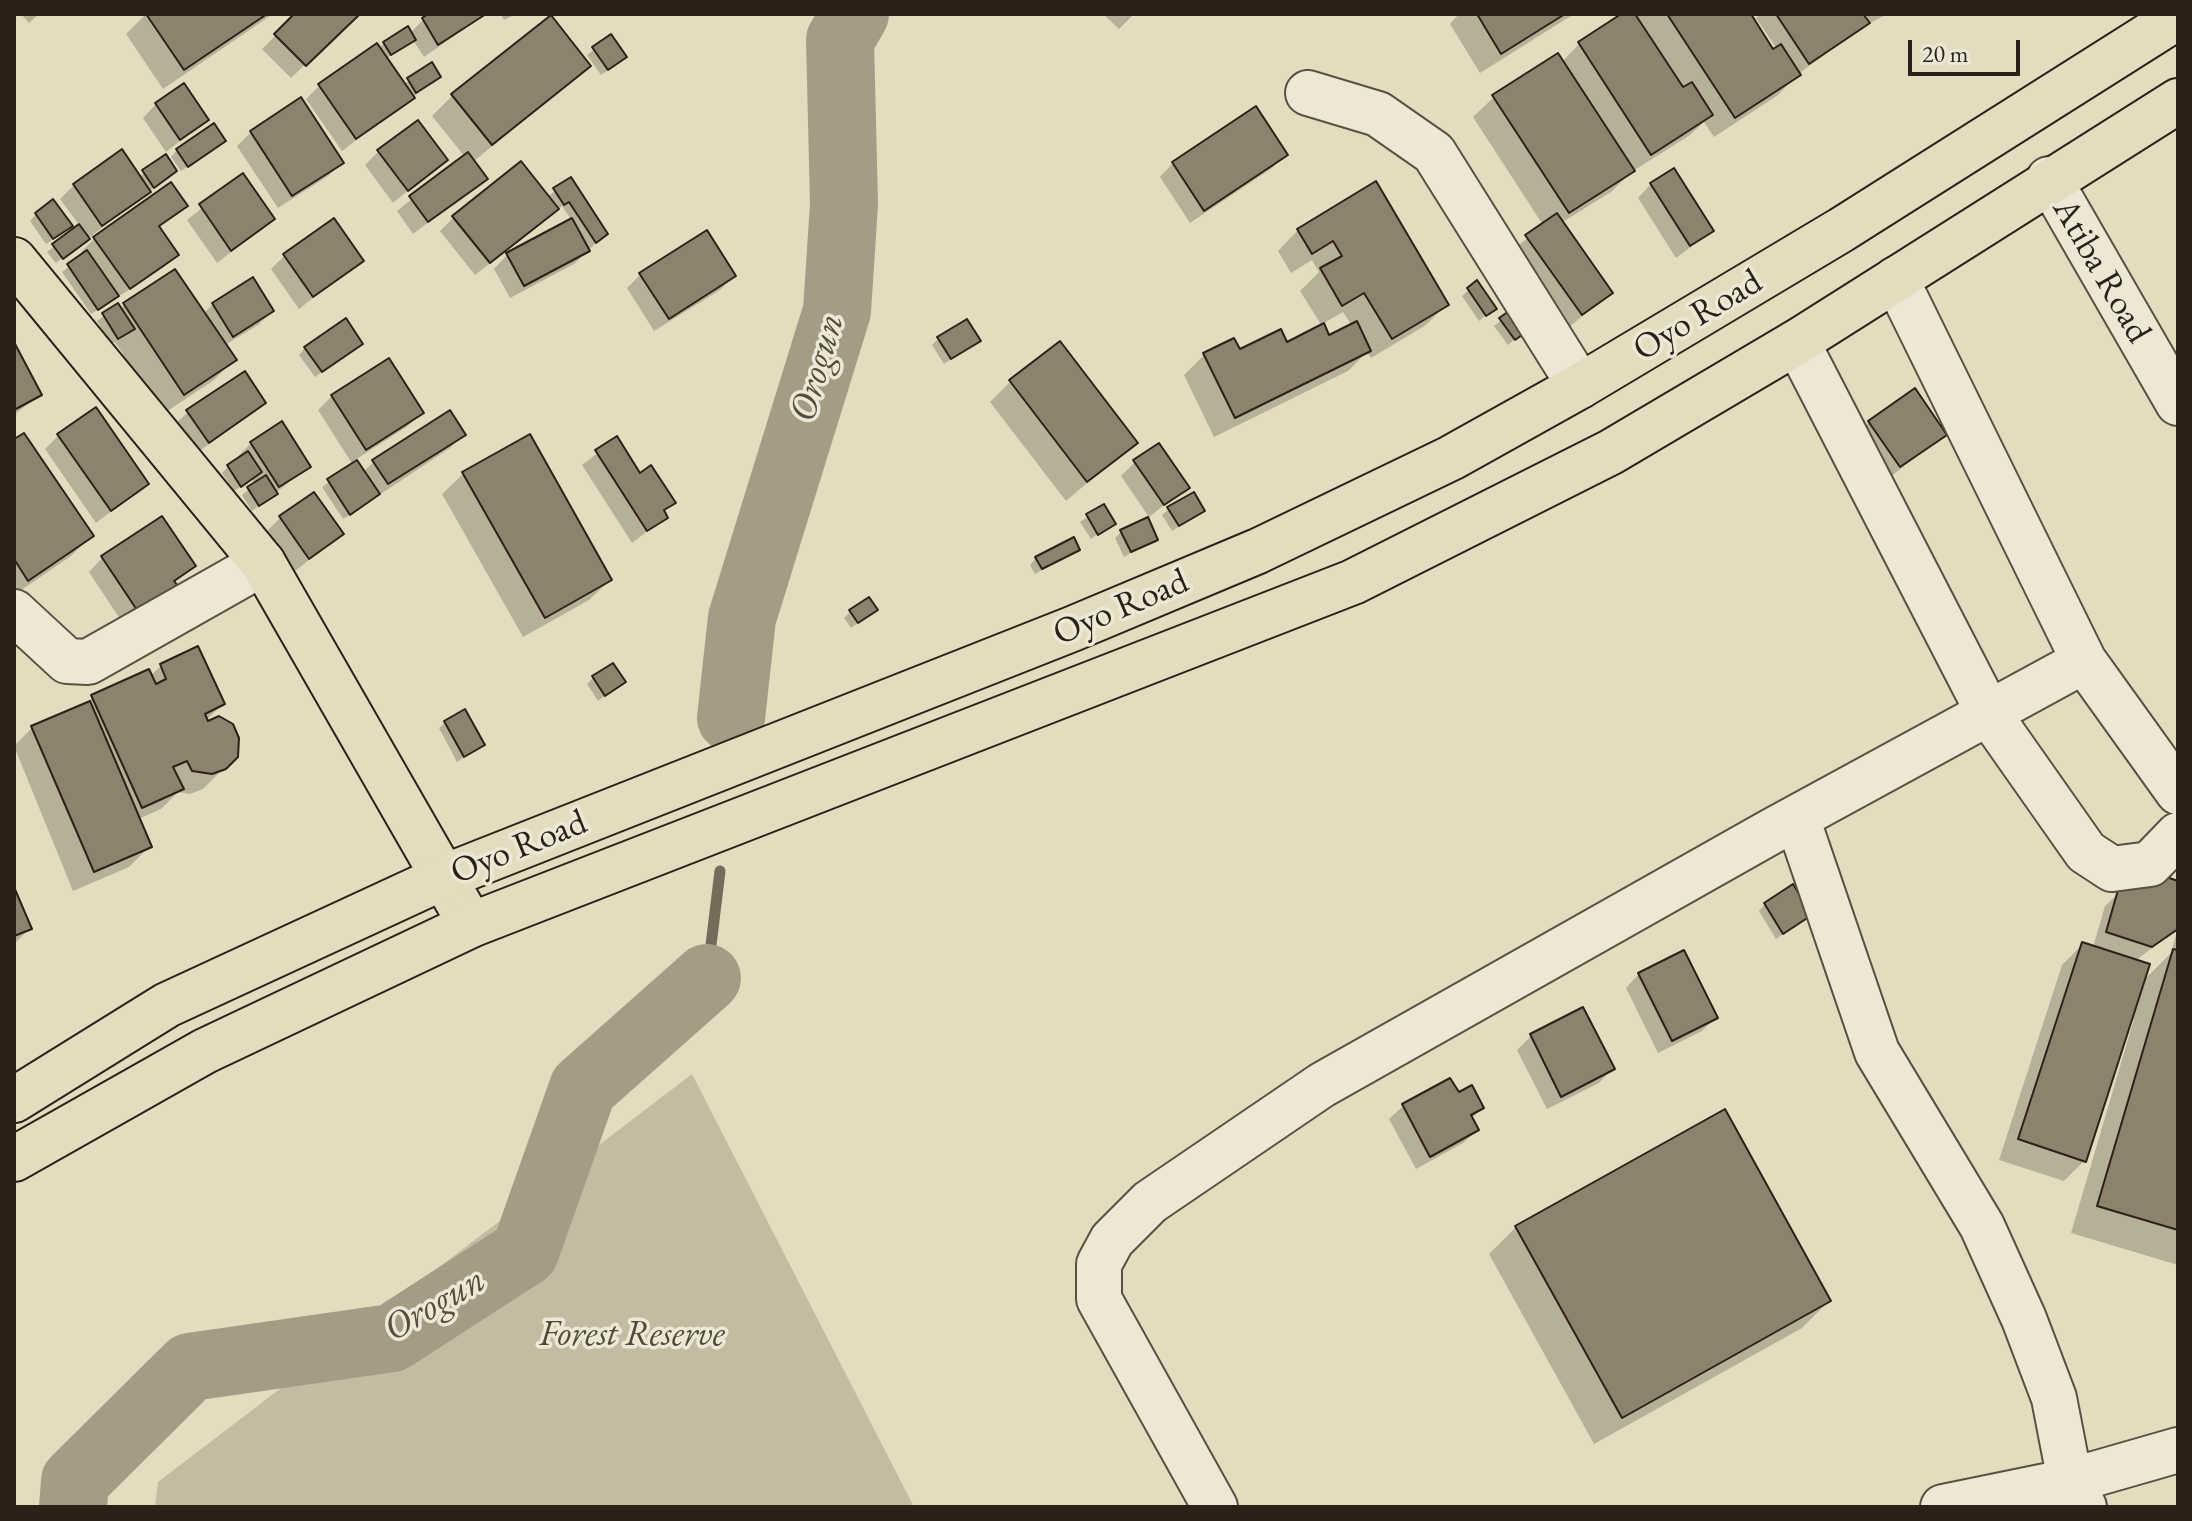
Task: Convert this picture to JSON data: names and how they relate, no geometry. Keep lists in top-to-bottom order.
{
  "streets": {
    "main road": ["Oyo Road"],
    "street": ["Atiba Road"]
  },
  "crossings": [
    ["Atiba Road", "Oyo Road"]
  ],
  "water": ["Orogun"],
  "parks": ["Forest Reserve"],
  "scale_bar": "20 m"
}
